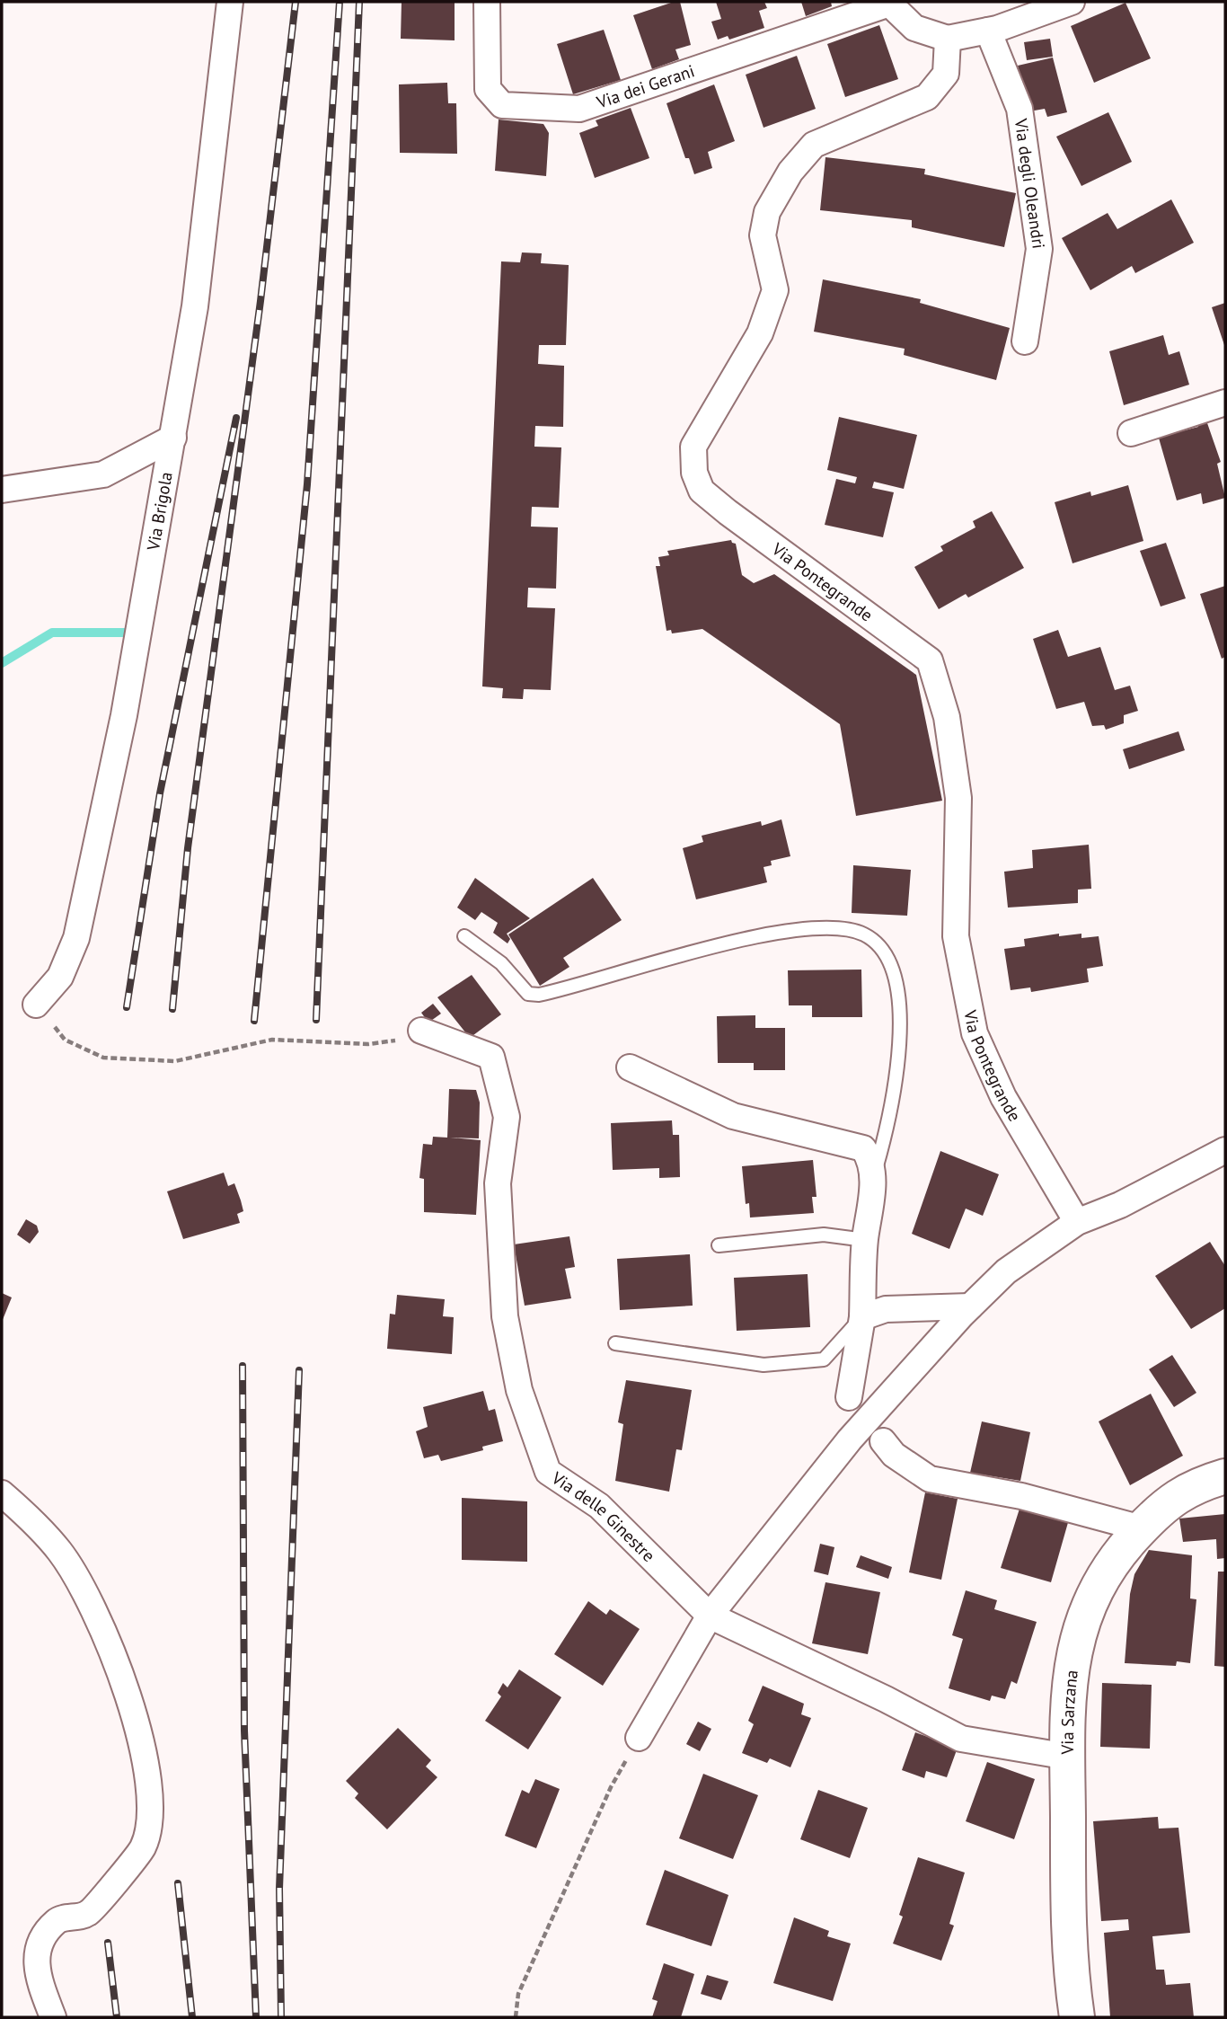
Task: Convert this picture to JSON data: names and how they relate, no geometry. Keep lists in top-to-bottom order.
{
  "streets": {
    "main road": ["Via Sarzana"],
    "street": [
      "Via dei Gerani",
      "Via degli Oleandri",
      "Via Brigola",
      "Via Pontegrande",
      "Via delle Ginestre"
    ]
  },
  "crossings": [
    ["Via delle Ginestre", "Via Sarzana"]
  ]
}
